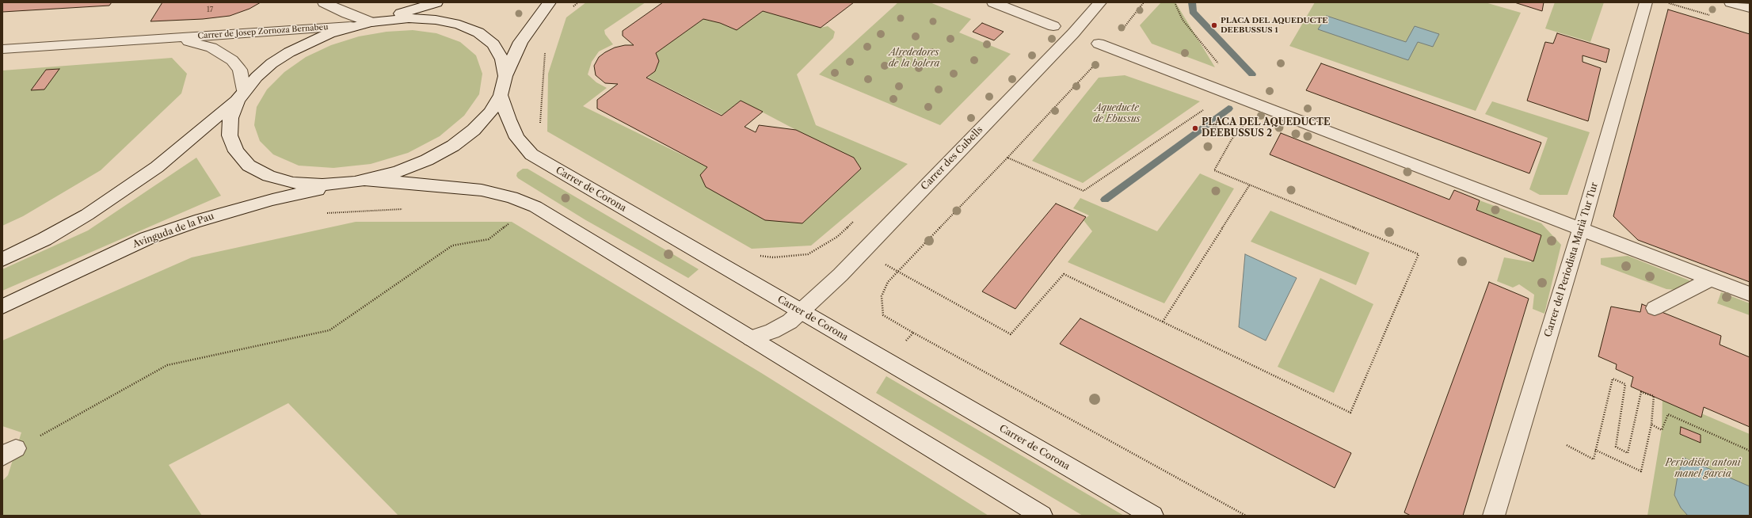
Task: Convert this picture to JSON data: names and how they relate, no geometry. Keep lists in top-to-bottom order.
{
  "streets": {
    "street": [
      "Carrer de Josep Zornoza Bernabeu",
      "Carrer des Cubells",
      "Carrer de Corona",
      "Avinguda de la Pau",
      "Carrer del Periodista Marià Tur Tur"
    ]
  },
  "crossings": [
    ["Carrer des Cubells", "Carrer de Corona"]
  ],
  "parks": ["Alrededores de la bolera", "Aqueducte de Ebussus", "Periodista antoni manel garcia"],
  "places": ["PLACA DEL AQUEDUCTE DEEBUSSUS 1", "PLACA DEL AQUEDUCTE DEEBUSSUS 2"],
  "house_numbers": ["17"]
}
